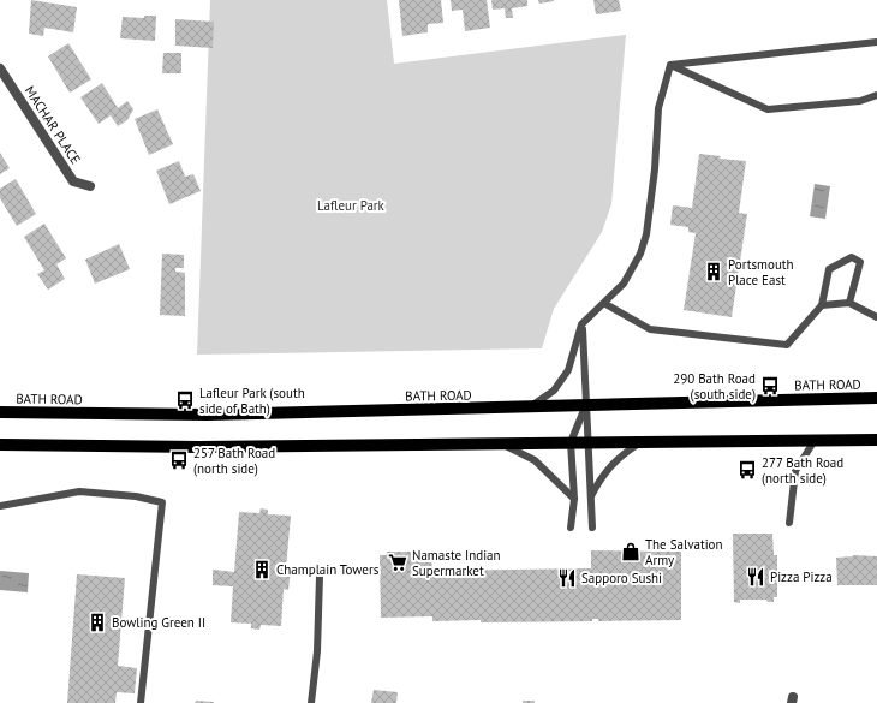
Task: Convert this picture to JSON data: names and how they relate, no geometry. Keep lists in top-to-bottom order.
{
  "streets": {
    "main road": ["BATH ROAD"],
    "street": ["MACHAR PLACE"]
  },
  "parks": ["Lafleur Park"],
  "places": {
    "building": ["Portsmouth Place East", "Champlain Towers", "Bowling Green II"],
    "bus stop": [
      "290 Bath Road (south side)",
      "Lafleur Park (south side of Bath)",
      "257 Bath Road (north side)",
      "277 Bath Road (north side)"
    ],
    "shop": ["The Salvation Army"],
    "supermarket": ["Namaste Indian Supermarket"],
    "restaurant": ["Pizza Pizza", "Sapporo Sushi"]
  }
}
